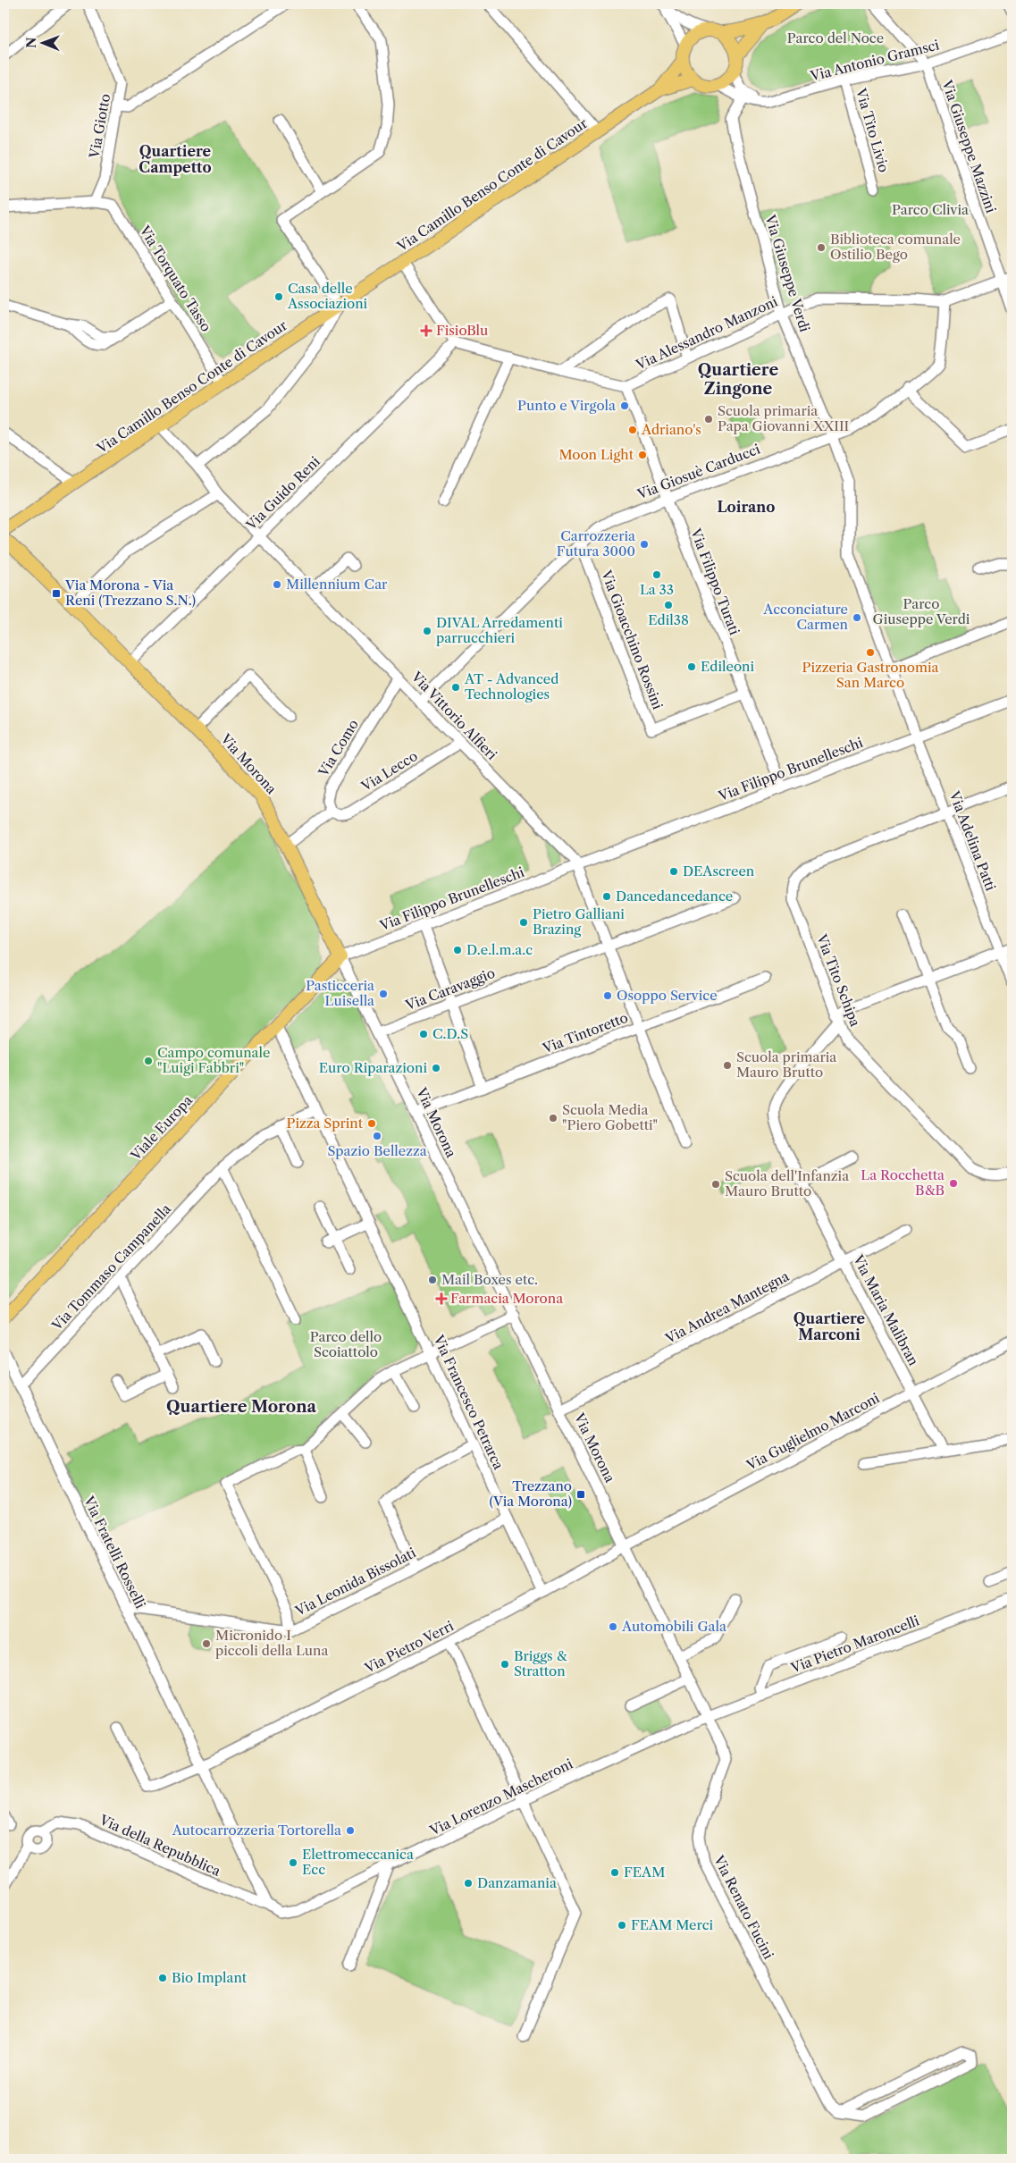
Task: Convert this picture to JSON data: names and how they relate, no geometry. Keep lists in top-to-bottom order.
{
  "streets": {
    "main road": ["Via Camillo Benso Conte di Cavour", "Via Morona", "Viale Europa"],
    "street": [
      "Via Antonio Gramsci",
      "Via Giotto",
      "Via Tito Livio",
      "Via Giuseppe Mazzini",
      "Via Giuseppe Verdi",
      "Via Torquato Tasso",
      "Via Alessandro Manzoni",
      "Via Giosuè Carducci",
      "Via Guido Reni",
      "Via Filippo Turati",
      "Via Gioacchino Rossini",
      "Via Vittorio Alfieri",
      "Via Como",
      "Via Filippo Brunelleschi",
      "Via Lecco",
      "Via Adelina Patti",
      "Via Tito Schipa",
      "Via Caravaggio",
      "Via Tintoretto",
      "Via Tommaso Campanella",
      "Via Andrea Mantegna",
      "Via Maria Malibran",
      "Via Francesco Petrarca",
      "Via Guglielmo Marconi",
      "Via Fratelli Rosselli",
      "Via Leonida Bissolati",
      "Via Pietro Maroncelli",
      "Via Pietro Verri",
      "Via Lorenzo Mascheroni",
      "Via della Repubblica",
      "Via Renato Fucini"
    ]
  },
  "crossings": [
    ["Via Antonio Gramsci", "Via Tito Livio"],
    ["Via Antonio Gramsci", "Via Giuseppe Mazzini"],
    ["Via Antonio Gramsci", "Via Camillo Benso Conte di Cavour"],
    ["Via Antonio Gramsci", "Via Giuseppe Verdi"],
    ["Via Giotto", "Via Torquato Tasso"],
    ["Via Camillo Benso Conte di Cavour", "Via Torquato Tasso"],
    ["Via Camillo Benso Conte di Cavour", "Via Vittorio Alfieri"],
    ["Via Giuseppe Verdi", "Via Alessandro Manzoni"],
    ["Via Giuseppe Verdi", "Via Giosuè Carducci"],
    ["Via Giuseppe Verdi", "Via Filippo Brunelleschi"],
    ["Via Giuseppe Verdi", "Via Adelina Patti"],
    ["Via Alessandro Manzoni", "Via Giosuè Carducci"],
    ["Via Alessandro Manzoni", "Via Guido Reni"],
    ["Via Alessandro Manzoni", "Via Filippo Turati"],
    ["Via Giosuè Carducci", "Via Filippo Turati"],
    ["Via Giosuè Carducci", "Via Gioacchino Rossini"],
    ["Via Giosuè Carducci", "Via Vittorio Alfieri"],
    ["Via Guido Reni", "Via Vittorio Alfieri"],
    ["Via Guido Reni", "Via Morona"],
    ["Via Filippo Turati", "Via Gioacchino Rossini"],
    ["Via Filippo Turati", "Via Filippo Brunelleschi"],
    ["Via Vittorio Alfieri", "Via Como"],
    ["Via Vittorio Alfieri", "Via Filippo Brunelleschi"],
    ["Via Vittorio Alfieri", "Via Lecco"],
    ["Via Como", "Via Lecco"],
    ["Via Morona", "Via Filippo Brunelleschi"],
    ["Via Morona", "Via Caravaggio"],
    ["Via Morona", "Via Tintoretto"],
    ["Via Morona", "Viale Europa"],
    ["Via Morona", "Via Andrea Mantegna"],
    ["Via Morona", "Via Guglielmo Marconi"],
    ["Via Morona", "Via Pietro Verri"],
    ["Via Morona", "Via Renato Fucini"],
    ["Via Filippo Brunelleschi", "Via Adelina Patti"],
    ["Via Filippo Brunelleschi", "Viale Europa"],
    ["Via Adelina Patti", "Via Tito Schipa"],
    ["Via Tito Schipa", "Via Maria Malibran"],
    ["Viale Europa", "Via Francesco Petrarca"],
    ["Via Tommaso Campanella", "Via Francesco Petrarca"],
    ["Via Tommaso Campanella", "Via Fratelli Rosselli"],
    ["Via Andrea Mantegna", "Via Maria Malibran"],
    ["Via Maria Malibran", "Via Guglielmo Marconi"],
    ["Via Francesco Petrarca", "Via Leonida Bissolati"],
    ["Via Francesco Petrarca", "Via Pietro Verri"],
    ["Via Guglielmo Marconi", "Via Pietro Verri"],
    ["Via Guglielmo Marconi", "Via Renato Fucini"],
    ["Via Fratelli Rosselli", "Via Leonida Bissolati"],
    ["Via Fratelli Rosselli", "Via Pietro Verri"],
    ["Via Fratelli Rosselli", "Via Lorenzo Mascheroni"],
    ["Via Fratelli Rosselli", "Via della Repubblica"],
    ["Via Pietro Maroncelli", "Via Lorenzo Mascheroni"],
    ["Via Pietro Maroncelli", "Via Renato Fucini"],
    ["Via Pietro Verri", "Via Renato Fucini"],
    ["Via Lorenzo Mascheroni", "Via della Repubblica"],
    ["Via Lorenzo Mascheroni", "Via Renato Fucini"]
  ],
  "districts": [
    "Quartiere Campetto",
    "Quartiere Zingone",
    "Loirano",
    "Quartiere Marconi",
    "Quartiere Morona"
  ],
  "parks": [
    "Parco del Noce",
    "Parco Clivia",
    "Parco Giuseppe Verdi",
    "Parco dello Scoiattolo"
  ],
  "places": {
    "other": [
      "Biblioteca comunale Ostilio Bego",
      "Casa delle Associazioni",
      "Punto e Virgola",
      "Scuola primaria Papa Giovanni XXIII",
      "Adriano's",
      "Moon Light",
      "Carrozzeria Futura 3000",
      "La 33",
      "Millennium Car",
      "Edil38",
      "Acconciature Carmen",
      "DIVAL Arredamenti parrucchieri",
      "Pizzeria Gastronomia San Marco",
      "Edileoni",
      "AT - Advanced Technologies",
      "DEAscreen",
      "Dancedancedance",
      "Pietro Galliani Brazing",
      "D.e.l.m.a.c",
      "Pasticceria Luisella",
      "Osoppo Service",
      "C.D.S",
      "Campo comunale \"Luigi Fabbri\"",
      "Scuola primaria Mauro Brutto",
      "Euro Riparazioni",
      "Scuola Media \"Piero Gobetti\"",
      "Pizza Sprint",
      "Spazio Bellezza",
      "La Rocchetta B&B",
      "Scuola dell'Infanzia Mauro Brutto",
      "Mail Boxes etc.",
      "Automobili Gala",
      "Micronido I piccoli della Luna",
      "Briggs & Stratton",
      "Autocarrozzeria Tortorella",
      "Elettromeccanica Ecc",
      "FEAM",
      "Danzamania",
      "FEAM Merci",
      "Bio Implant"
    ],
    "health": ["FisioBlu", "Farmacia Morona"],
    "transit": ["Via Morona - Via Reni (Trezzano S.N.)", "Trezzano (Via Morona)"]
  },
  "north": "left"
}
